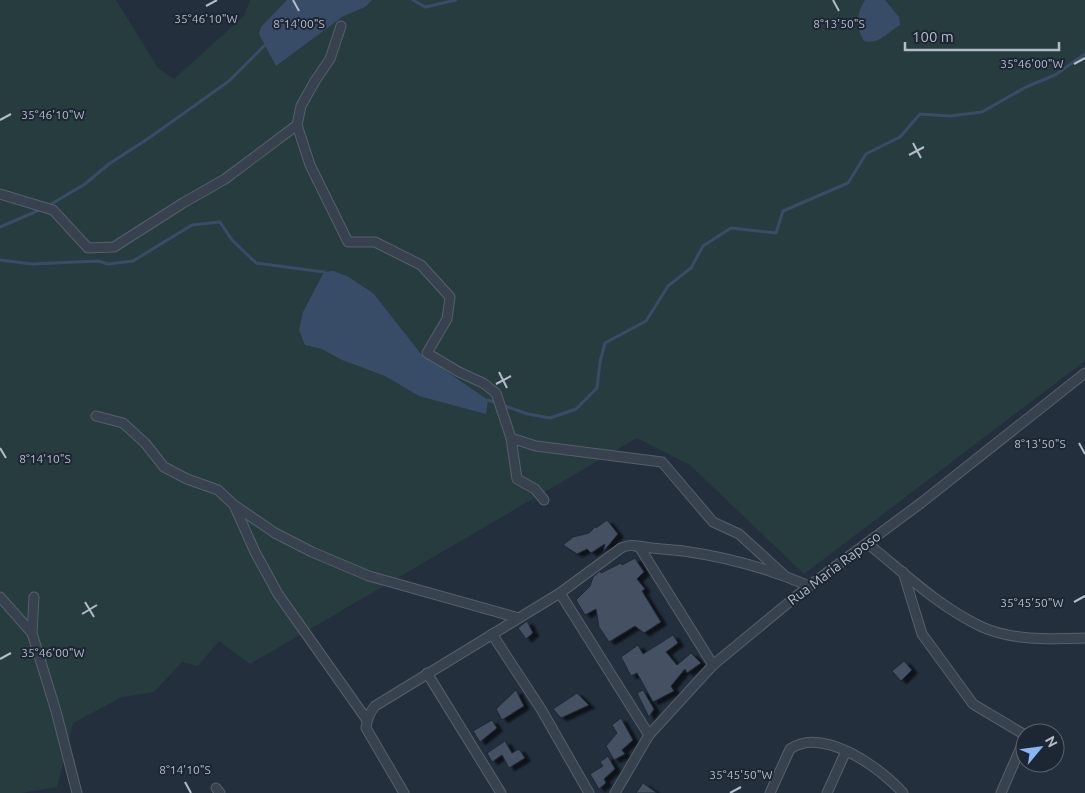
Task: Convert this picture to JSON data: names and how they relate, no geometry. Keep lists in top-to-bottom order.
{
  "streets": {
    "street": ["Rua Maria Raposo"]
  },
  "scale_bar": "100 m",
  "north": "top right",
  "coordinates": [
    "35°46'10\"W",
    "8°14'00\"S",
    "8°13'50\"S",
    "35°46'00\"W",
    "8°14'10\"S",
    "35°45'50\"W"
  ]
}
